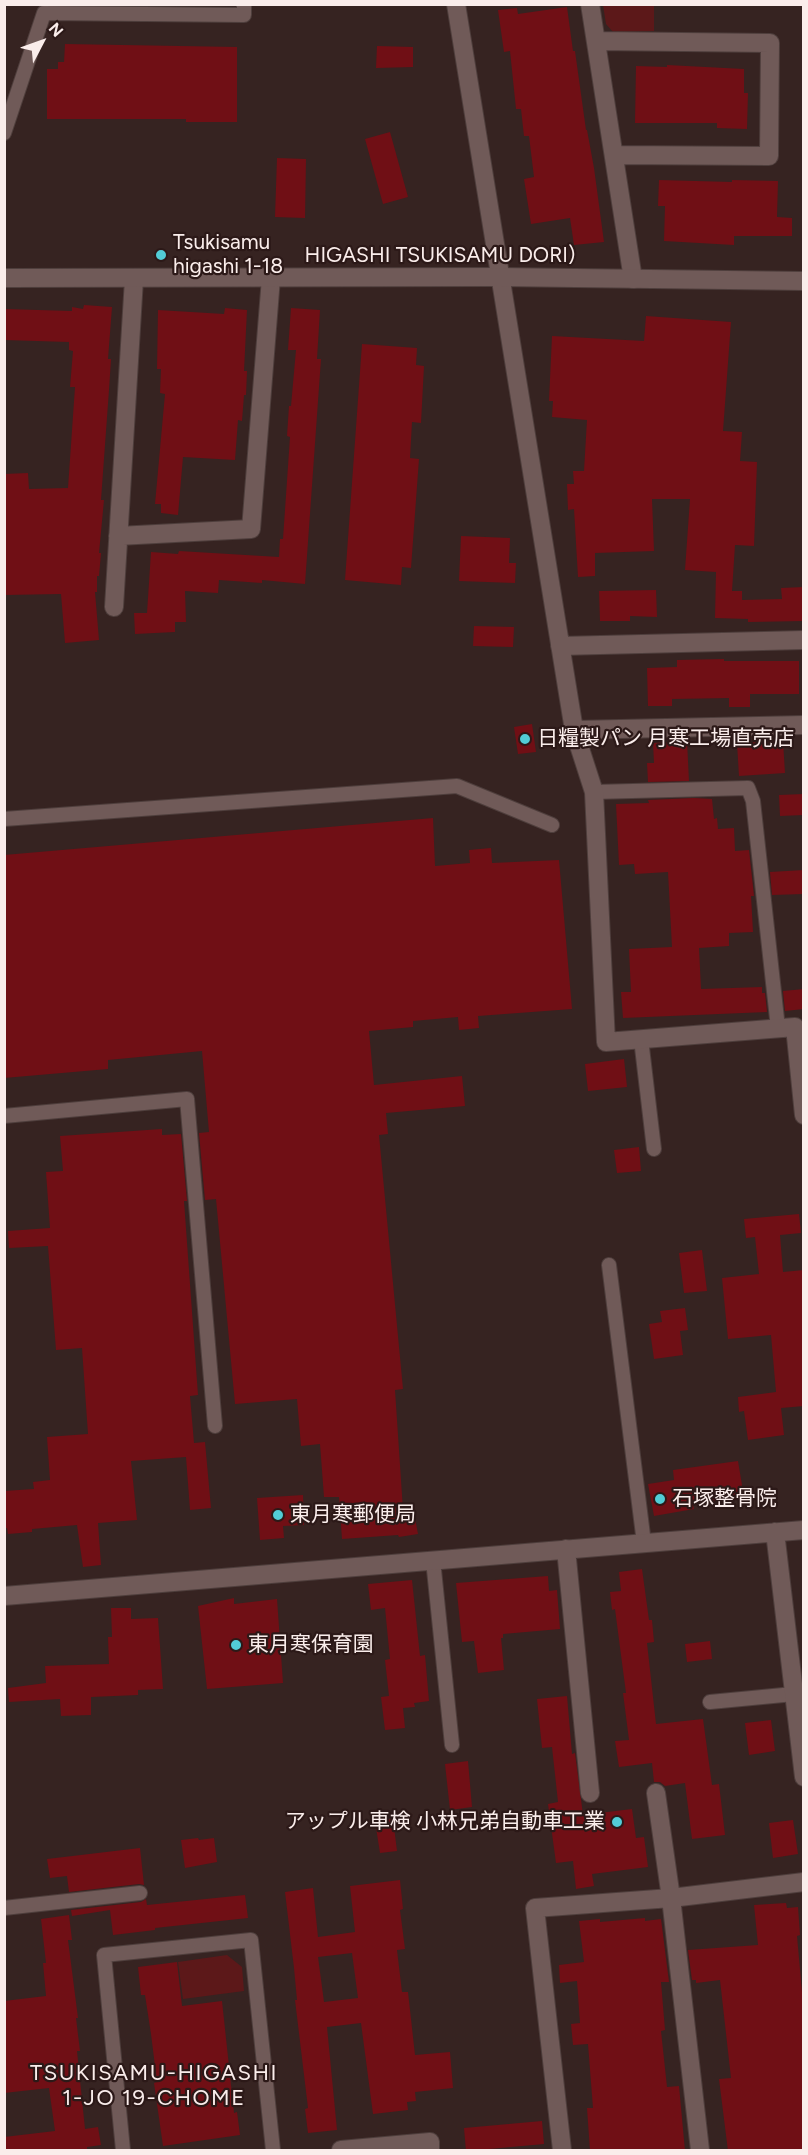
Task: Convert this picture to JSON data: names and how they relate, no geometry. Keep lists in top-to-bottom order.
{
  "streets": {
    "street": ["HIGASHI TSUKISAMU DORI)"]
  },
  "districts": ["TSUKISAMU-HIGASHI 1-JO 19-CHOME"],
  "places": [
    "Tsukisamu higashi 1-18",
    "日糧製パン 月寒工場直売店",
    "石塚整骨院",
    "東月寒郵便局",
    "東月寒保育園",
    "アップル車検 小林兄弟自動車工業"
  ],
  "north": "top right"
}
